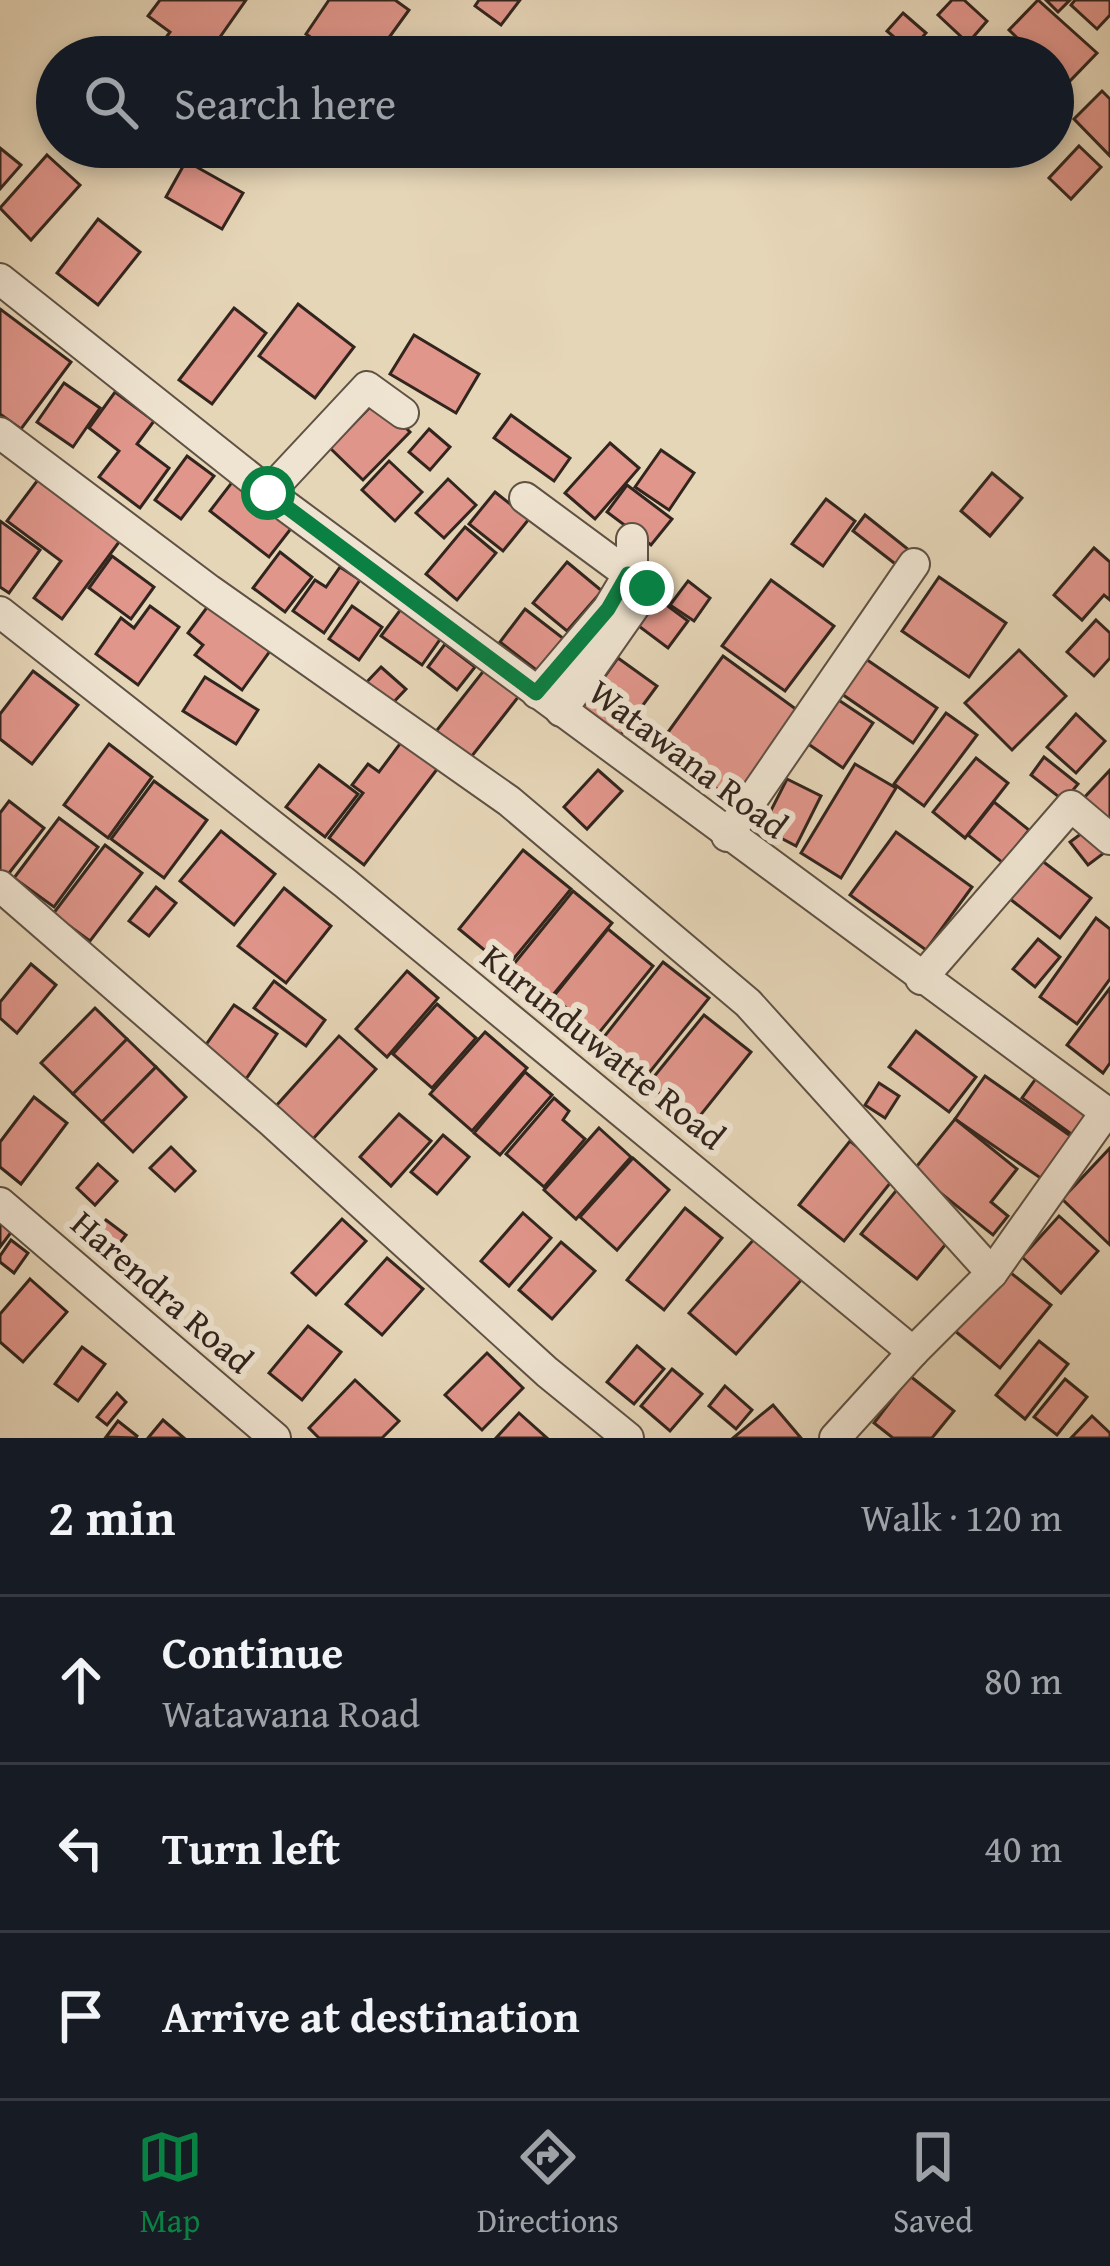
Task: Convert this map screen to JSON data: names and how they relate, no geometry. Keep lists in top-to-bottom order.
{
  "streets": {
    "street": ["Watawana Road", "Kurunduwatte Road", "Harendra Road"]
  },
  "page": {
    "search": "Search here",
    "heading": ["2 min", "Walk · 120 m"],
    "list": [
      ["Continue", "Watawana Road", "80 m"],
      ["Turn left", "40 m"],
      "Arrive at destination"
    ],
    "nav": ["Map", "Directions", "Saved"]
  }
}
